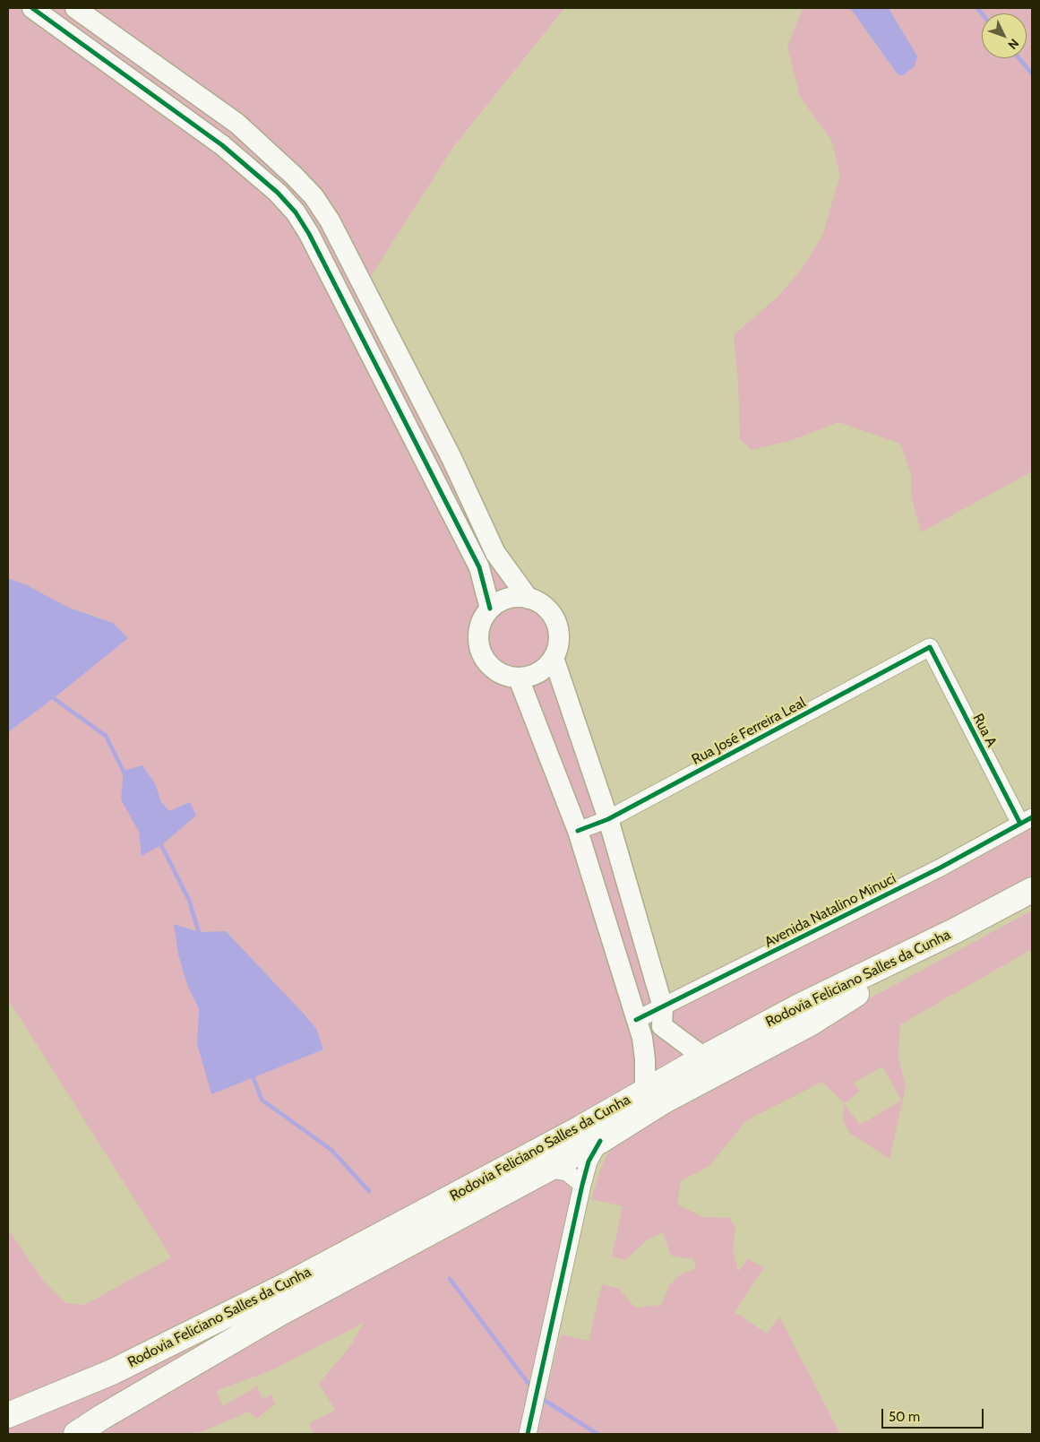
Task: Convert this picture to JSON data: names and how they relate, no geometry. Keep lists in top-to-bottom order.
{
  "streets": {
    "main road": ["Rodovia Feliciano Salles da Cunha"],
    "street": ["Rua A", "Rua José Ferreira Leal", "Avenida Natalino Minuci"]
  },
  "crossings": [
    ["Rua A", "Rua José Ferreira Leal"],
    ["Rua A", "Avenida Natalino Minuci"]
  ],
  "scale_bar": "50 m",
  "north": "bottom right"
}
